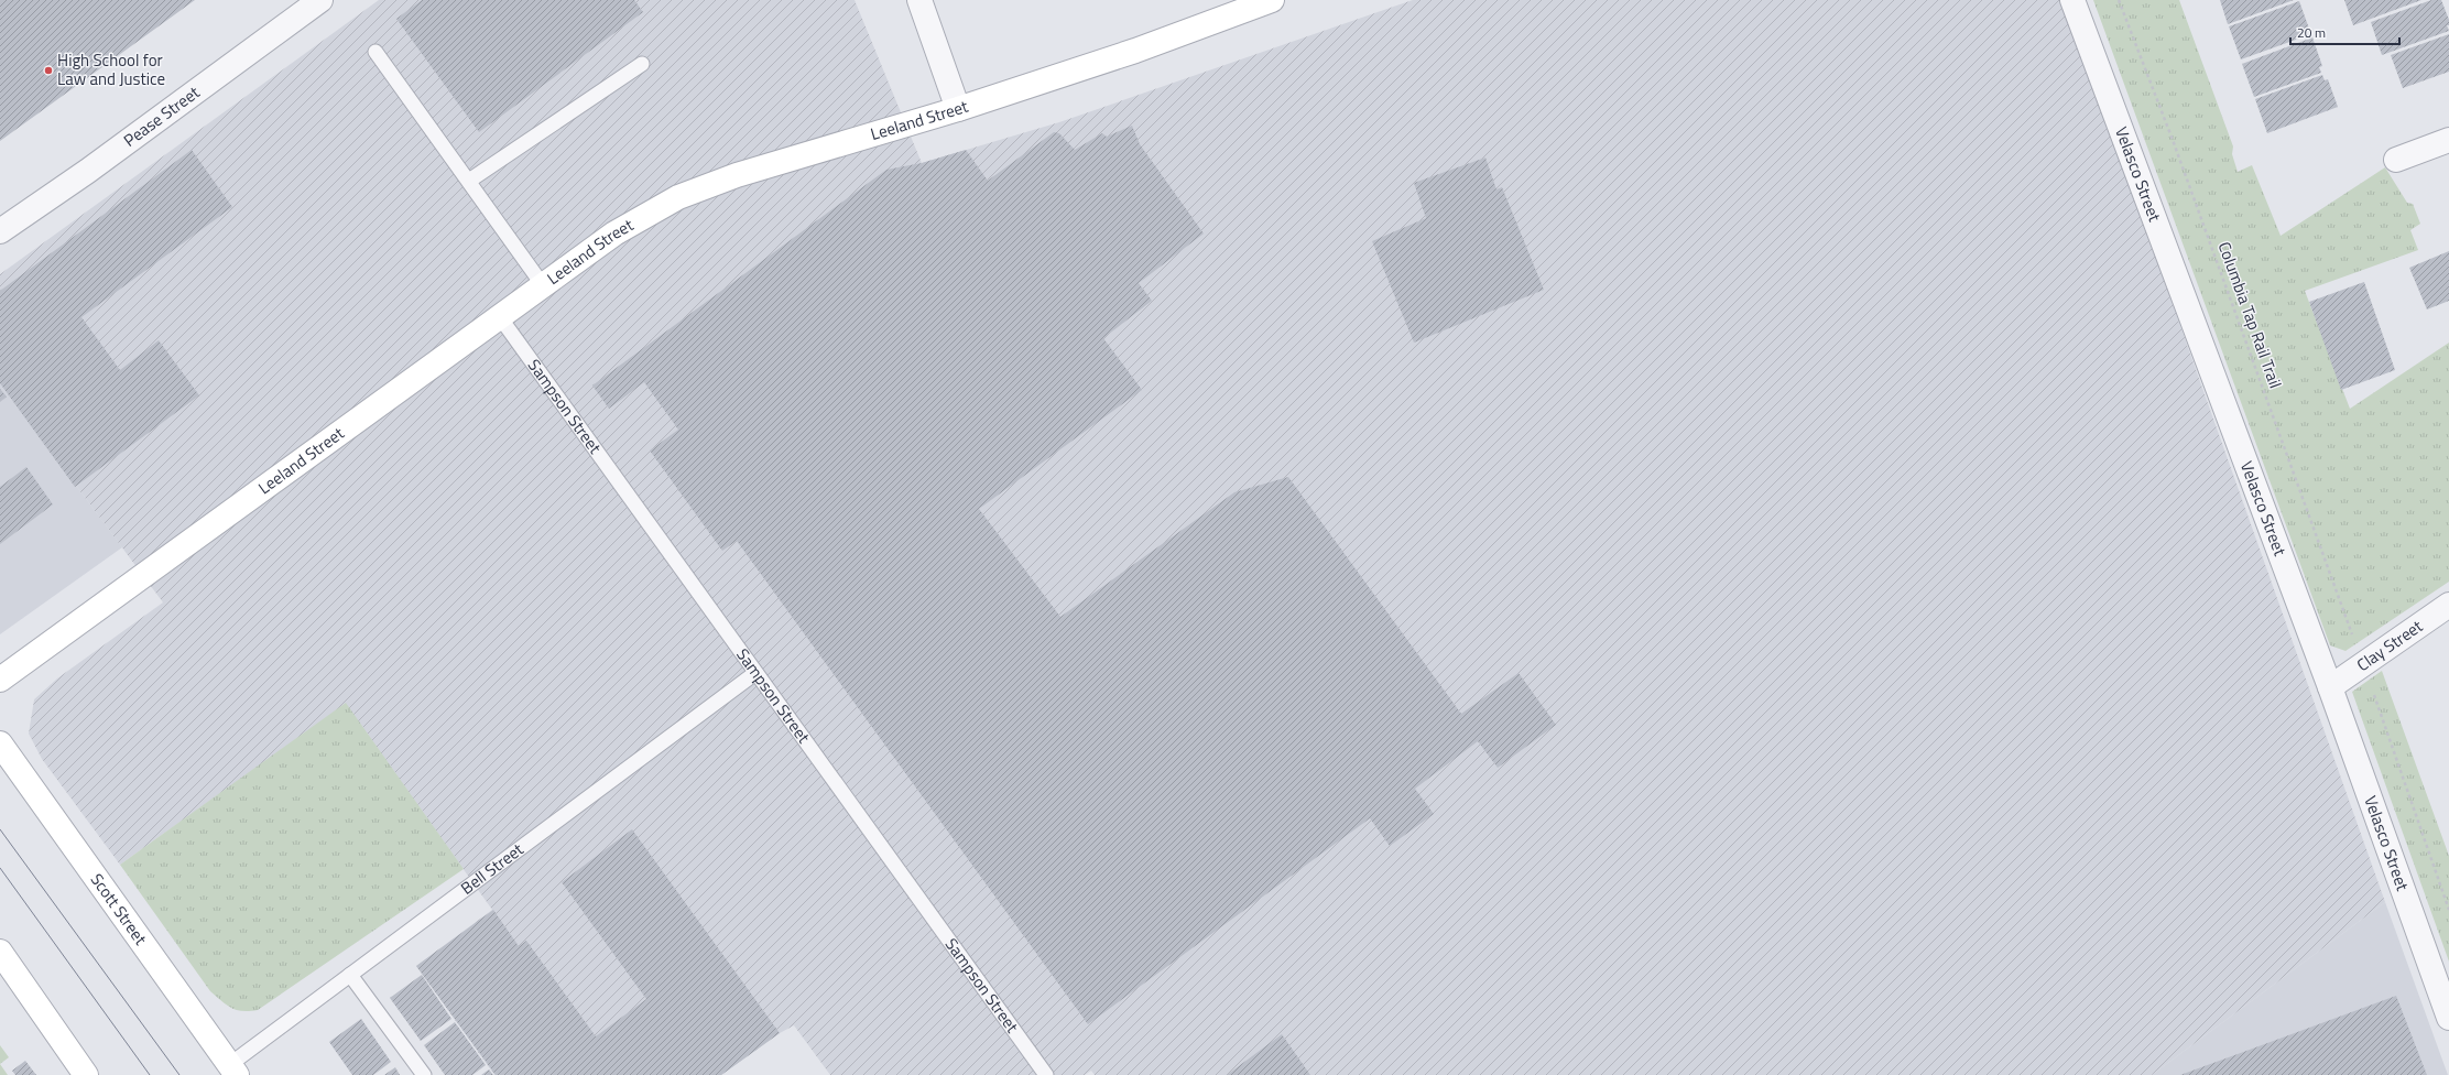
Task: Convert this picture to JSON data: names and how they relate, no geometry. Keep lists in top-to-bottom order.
{
  "streets": {
    "main road": ["Leeland Street", "Scott Street"],
    "street": ["Pease Street", "Velasco Street", "Clay Street"],
    "lane": ["Sampson Street", "Bell Street"],
    "path": ["Columbia Tap Rail Trail"]
  },
  "crossings": [
    ["Leeland Street", "Sampson Street"],
    ["Velasco Street", "Clay Street"],
    ["Sampson Street", "Bell Street"],
    ["Bell Street", "Scott Street"]
  ],
  "places": ["High School for Law and Justice"],
  "scale_bar": "20 m"
}
